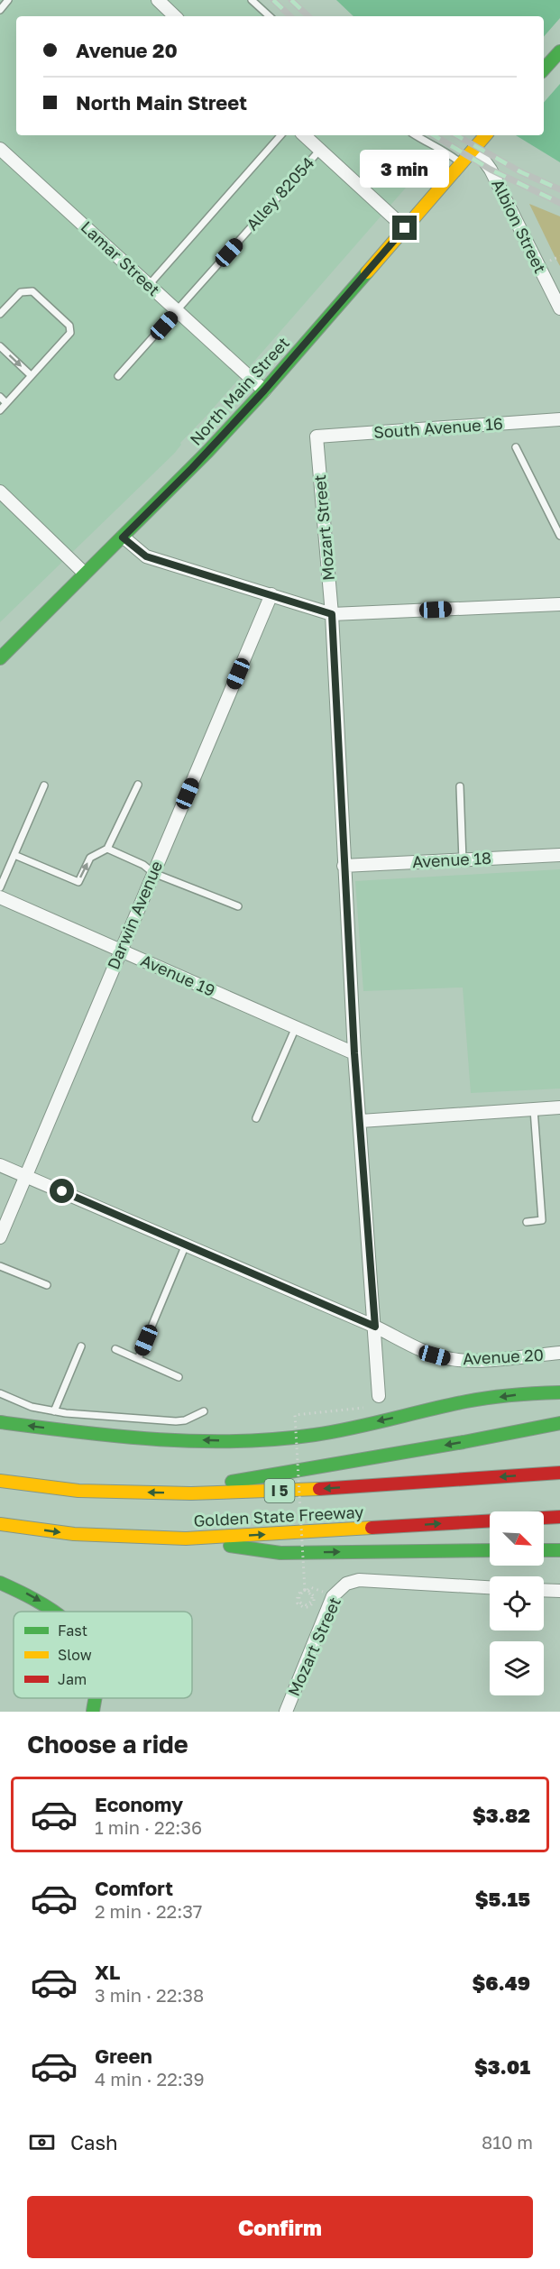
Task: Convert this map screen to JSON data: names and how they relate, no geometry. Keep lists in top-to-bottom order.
{
  "streets": {
    "main road": ["North Main Street", "I 5", "Golden State Freeway"],
    "street": [
      "Albion Street",
      "Lamar Street",
      "South Avenue 16",
      "Mozart Street",
      "Avenue 18",
      "Darwin Avenue",
      "Avenue 19",
      "Avenue 20"
    ],
    "lane": ["Alley 82054"]
  },
  "crossings": [
    ["Alley 82054", "Lamar Street"],
    ["Albion Street", "North Main Street"],
    ["Lamar Street", "North Main Street"],
    ["South Avenue 16", "Mozart Street"],
    ["Mozart Street", "Avenue 18"],
    ["Mozart Street", "Avenue 19"],
    ["Mozart Street", "Avenue 20"],
    ["Darwin Avenue", "Avenue 19"],
    ["Darwin Avenue", "Avenue 20"]
  ],
  "legend": ["Fast", "Slow", "Jam"],
  "north": "bottom right",
  "page": {
    "banner": ["Avenue 20", "North Main Street"],
    "bubble": "3 min",
    "heading": "Choose a ride",
    "list": [
      {
        "name": "Economy",
        "note": "1 min · 22:36",
        "value": "$3.82"
      },
      {
        "name": "Comfort",
        "note": "2 min · 22:37",
        "value": "$5.15"
      },
      {
        "name": "XL",
        "note": "3 min · 22:38",
        "value": "$6.49"
      },
      {
        "name": "Green",
        "note": "4 min · 22:39",
        "value": "$3.01"
      }
    ],
    "pay": ["Cash", "810 m"],
    "buttons": "Confirm"
  }
}
